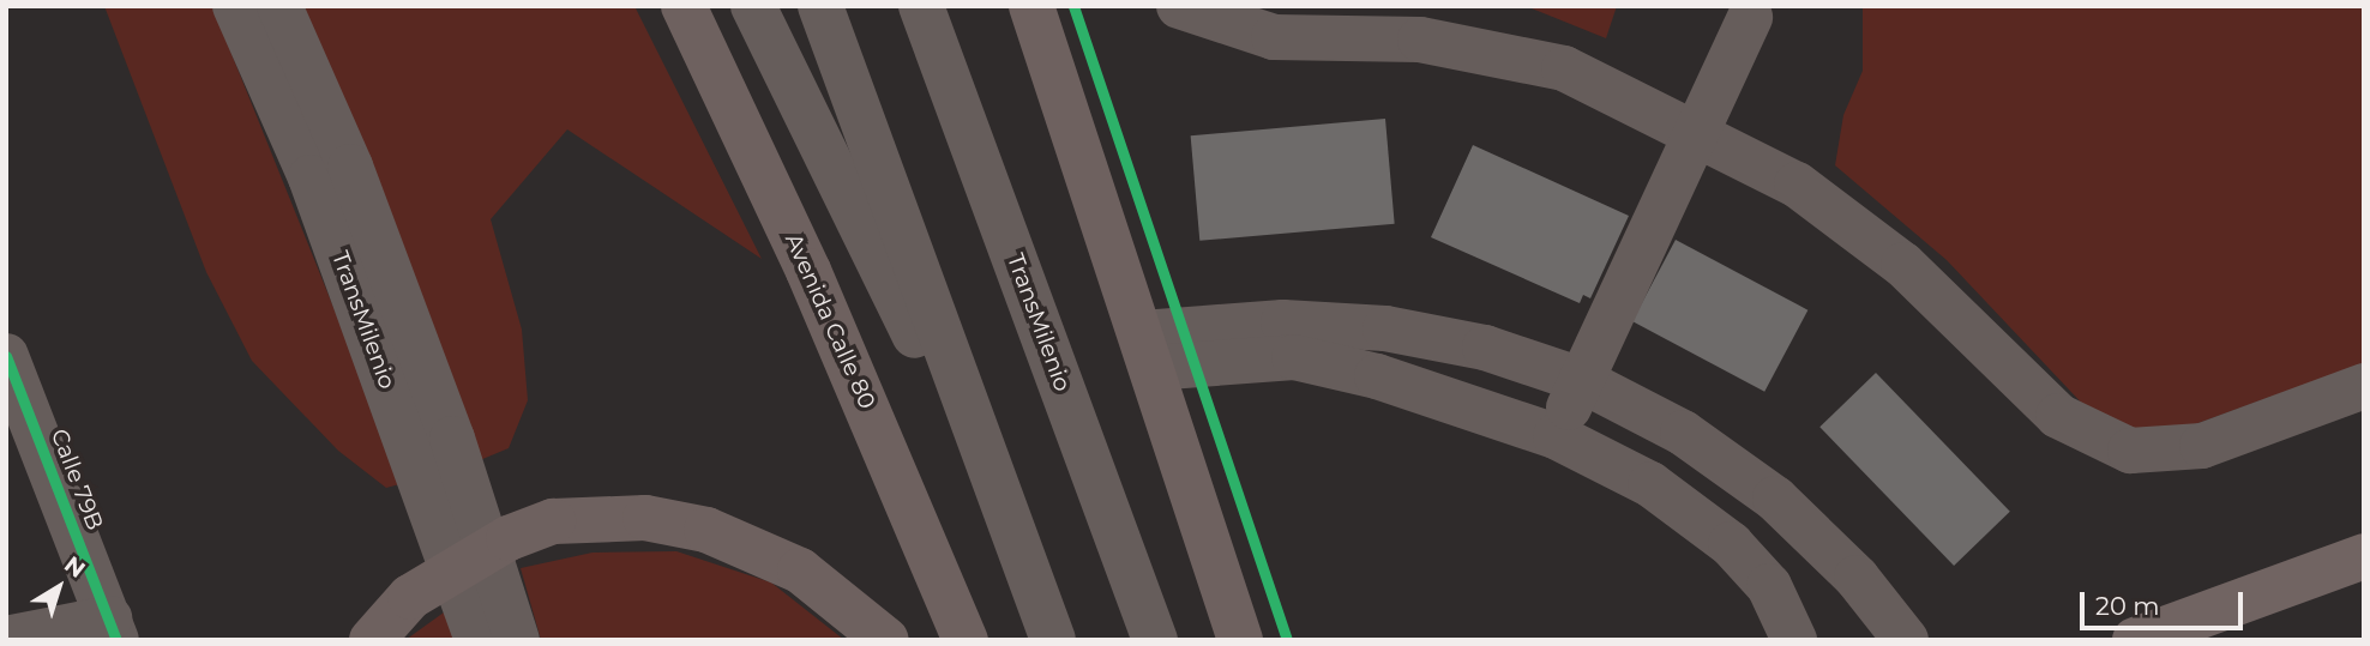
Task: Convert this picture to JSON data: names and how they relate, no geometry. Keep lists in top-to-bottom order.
{
  "streets": {
    "highway": ["Avenida Calle 80"],
    "street": ["TransMilenio", "Calle 79B"]
  },
  "scale_bar": "20 m",
  "north": "top right"
}
